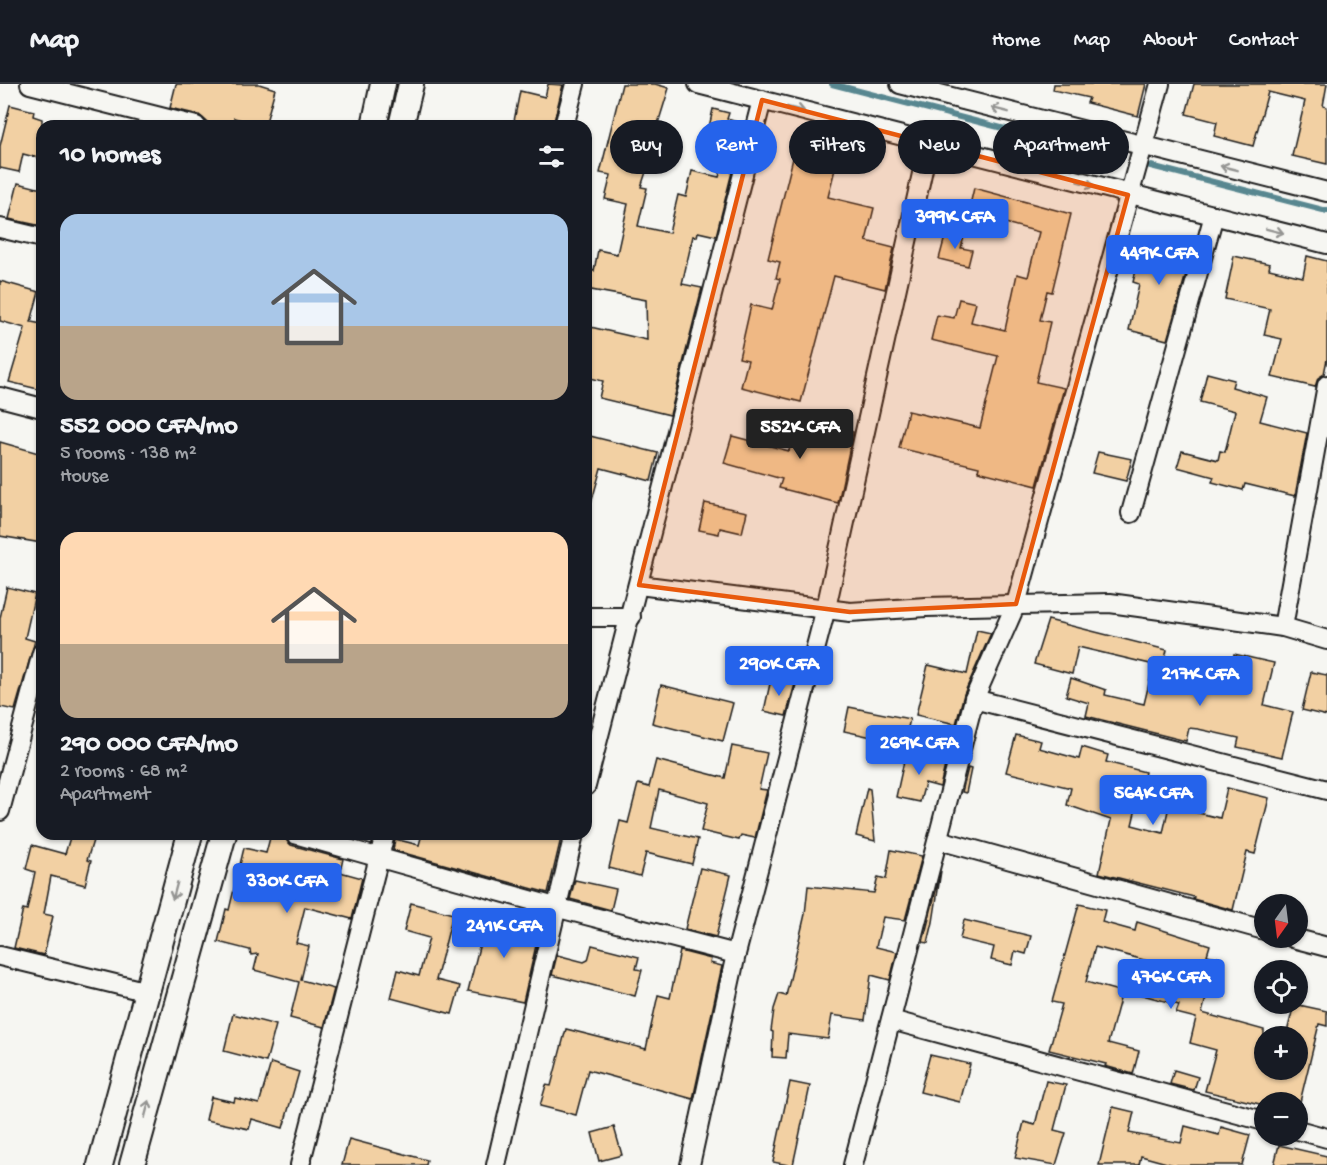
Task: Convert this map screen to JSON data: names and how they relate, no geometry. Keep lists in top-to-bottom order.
{
  "north": "bottom",
  "page": {
    "header": "Map",
    "nav": [
      "Home",
      "Map",
      "About",
      "Contact"
    ],
    "chip": [
      "Buy",
      "Rent",
      "Filters",
      "New",
      "Apartment"
    ],
    "heading": "10 homes",
    "list": [
      {
        "name": "552 000 CFA/mo",
        "note": "5 rooms · 138 m² · House"
      },
      {
        "name": "290 000 CFA/mo",
        "note": "2 rooms · 68 m² · Apartment"
      }
    ],
    "price": [
      "399K CFA",
      "449K CFA",
      "552K CFA",
      "290K CFA",
      "217K CFA",
      "269K CFA",
      "564K CFA",
      "330K CFA",
      "241K CFA",
      "476K CFA"
    ],
    "map_buttons": ["+", "−"]
  }
}
